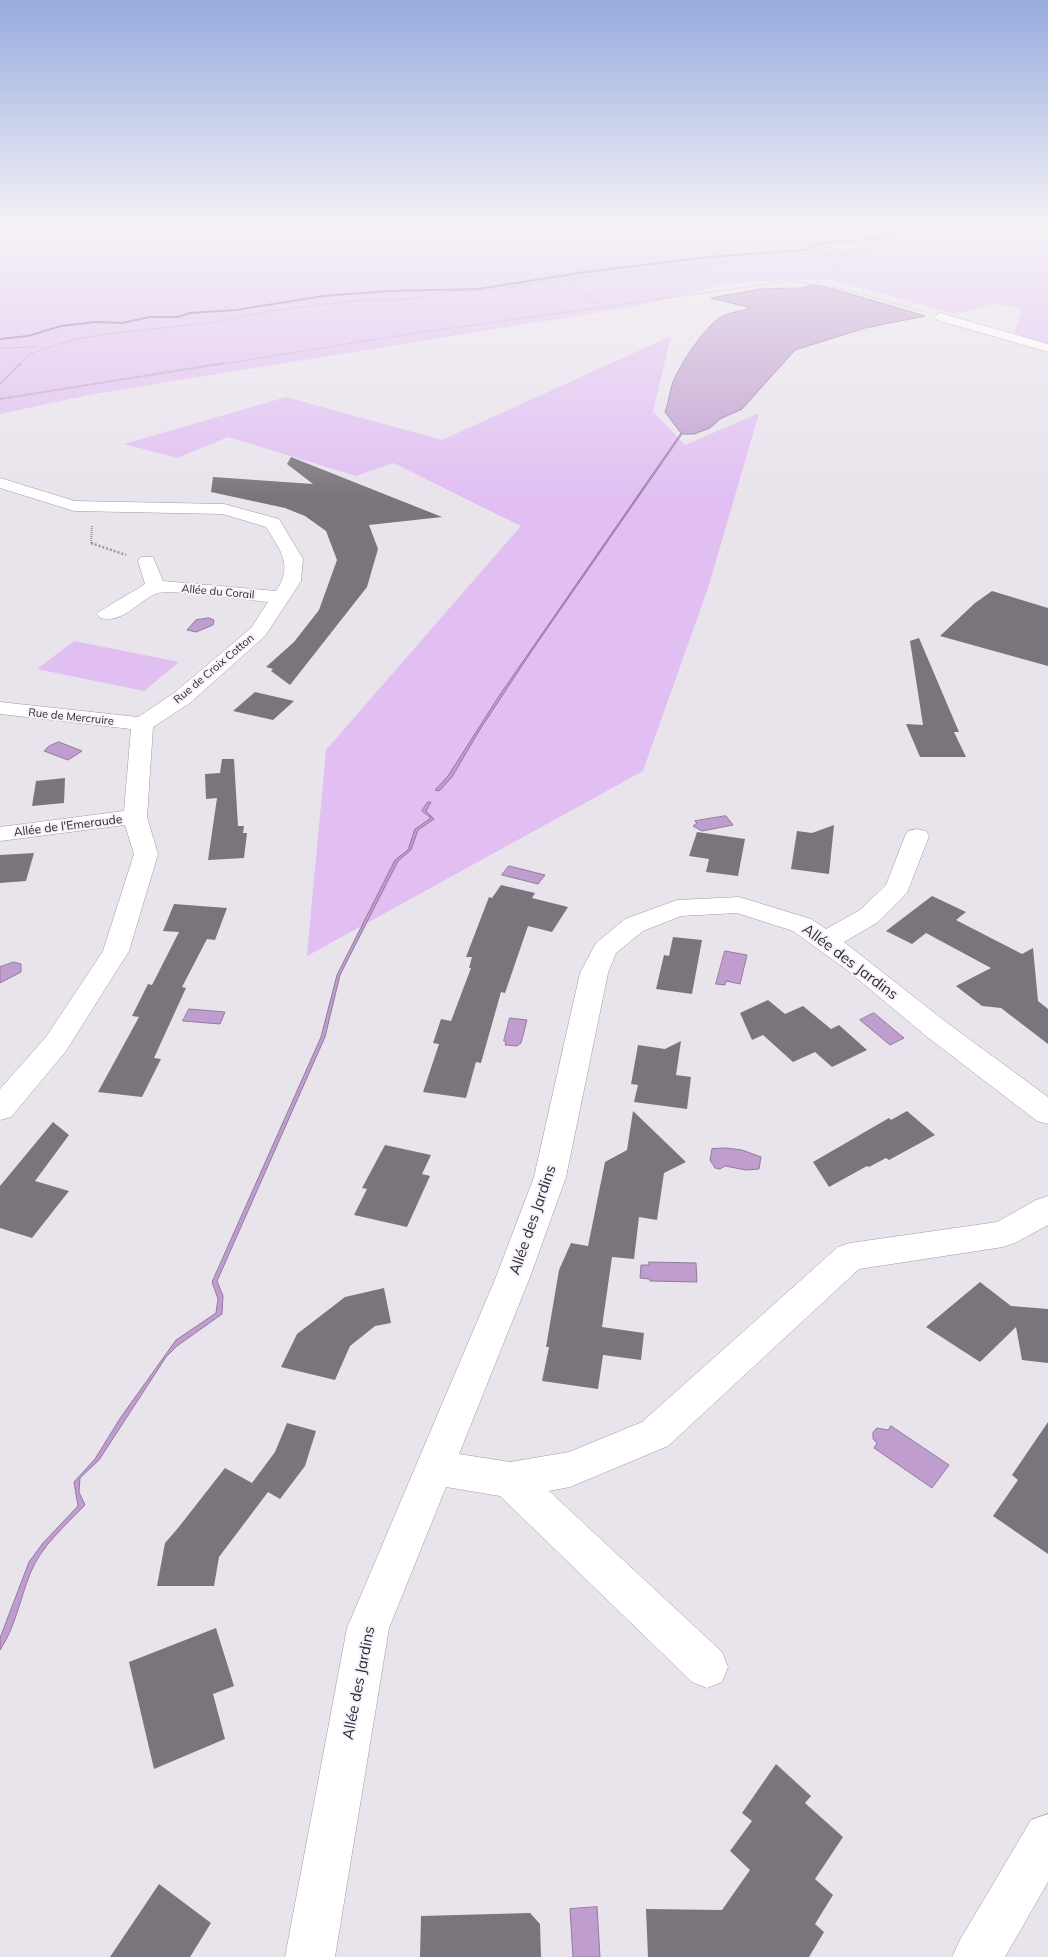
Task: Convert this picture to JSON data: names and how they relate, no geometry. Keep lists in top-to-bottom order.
{
  "streets": {
    "street": [
      "Allée du Corail",
      "Rue de Croix Cotton",
      "Rue de Mercruire",
      "Allée de l'Emeraude",
      "Allée des Jardins"
    ]
  },
  "crossings": [
    ["Allée du Corail", "Rue de Croix Cotton"],
    ["Rue de Croix Cotton", "Rue de Mercruire"]
  ]
}
